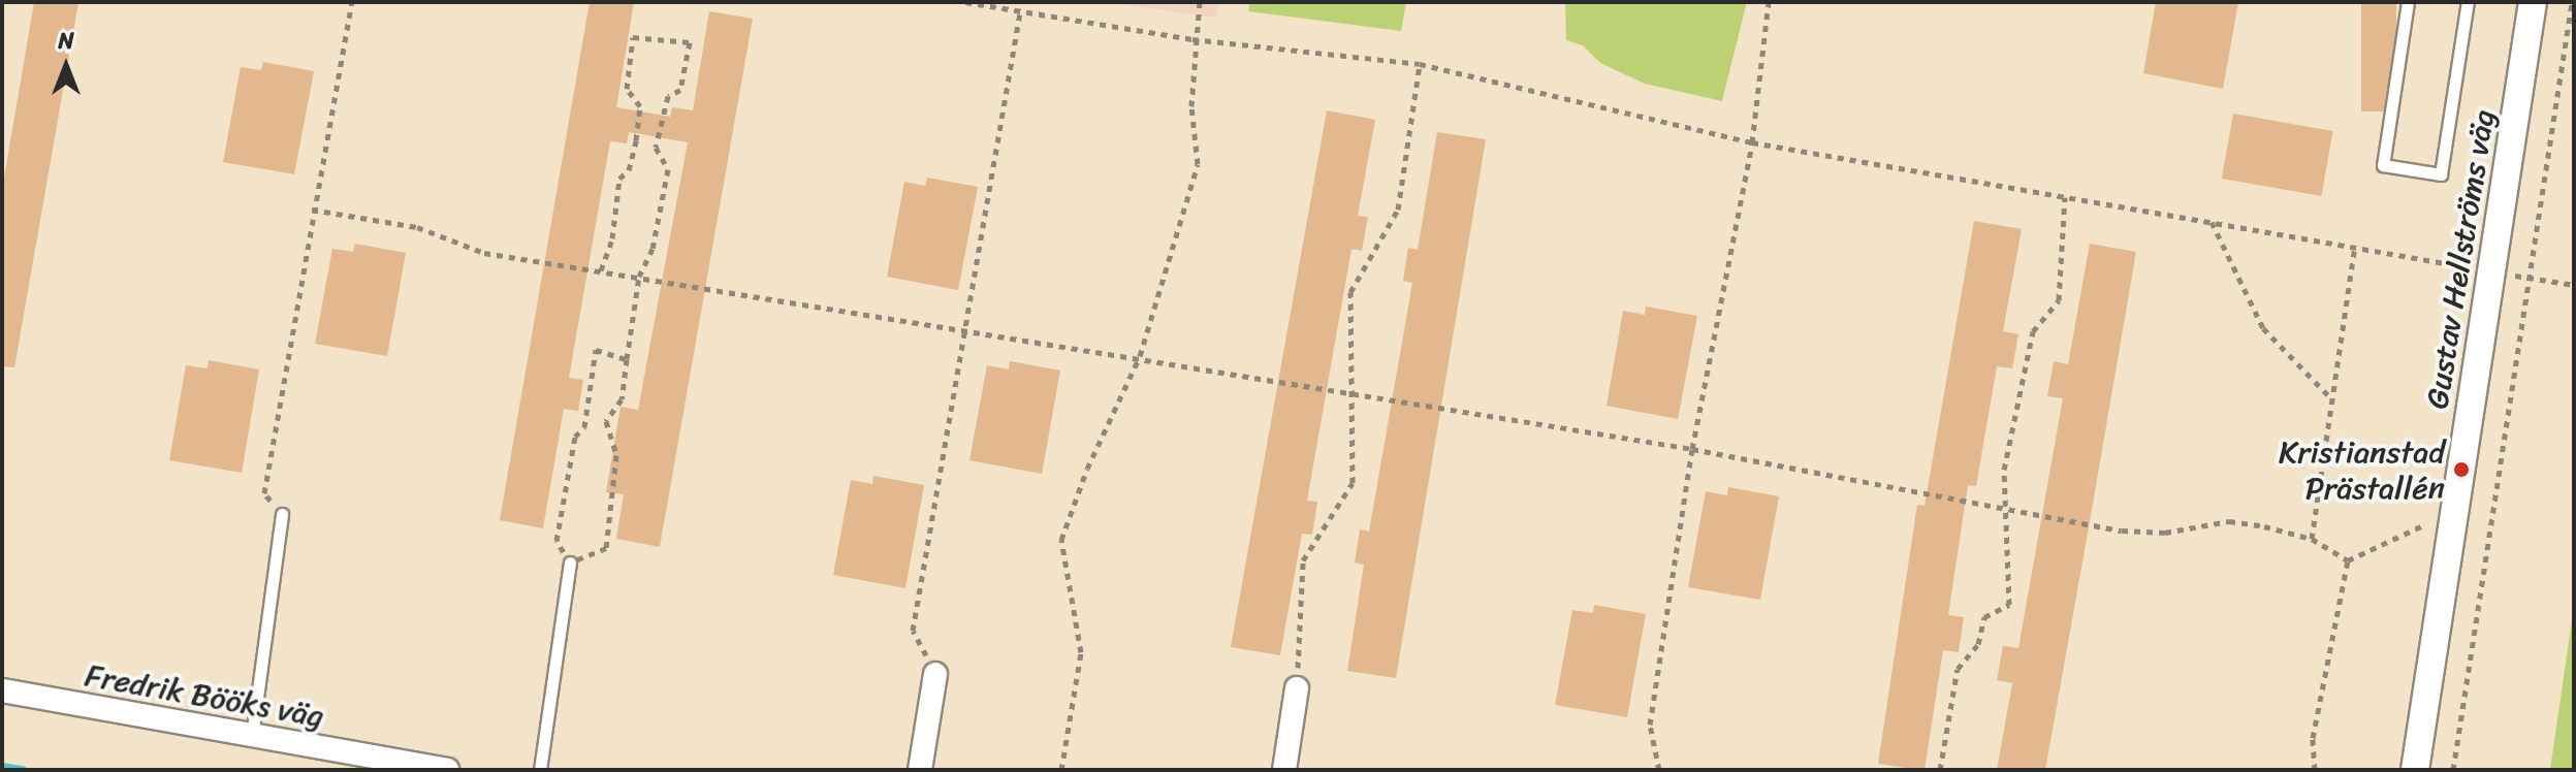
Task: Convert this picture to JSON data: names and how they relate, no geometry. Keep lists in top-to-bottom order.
{
  "streets": {
    "street": ["Gustav Hellströms väg", "Fredrik Bööks väg"]
  },
  "places": ["Kristianstad Prästallén"],
  "north": "top"
}
